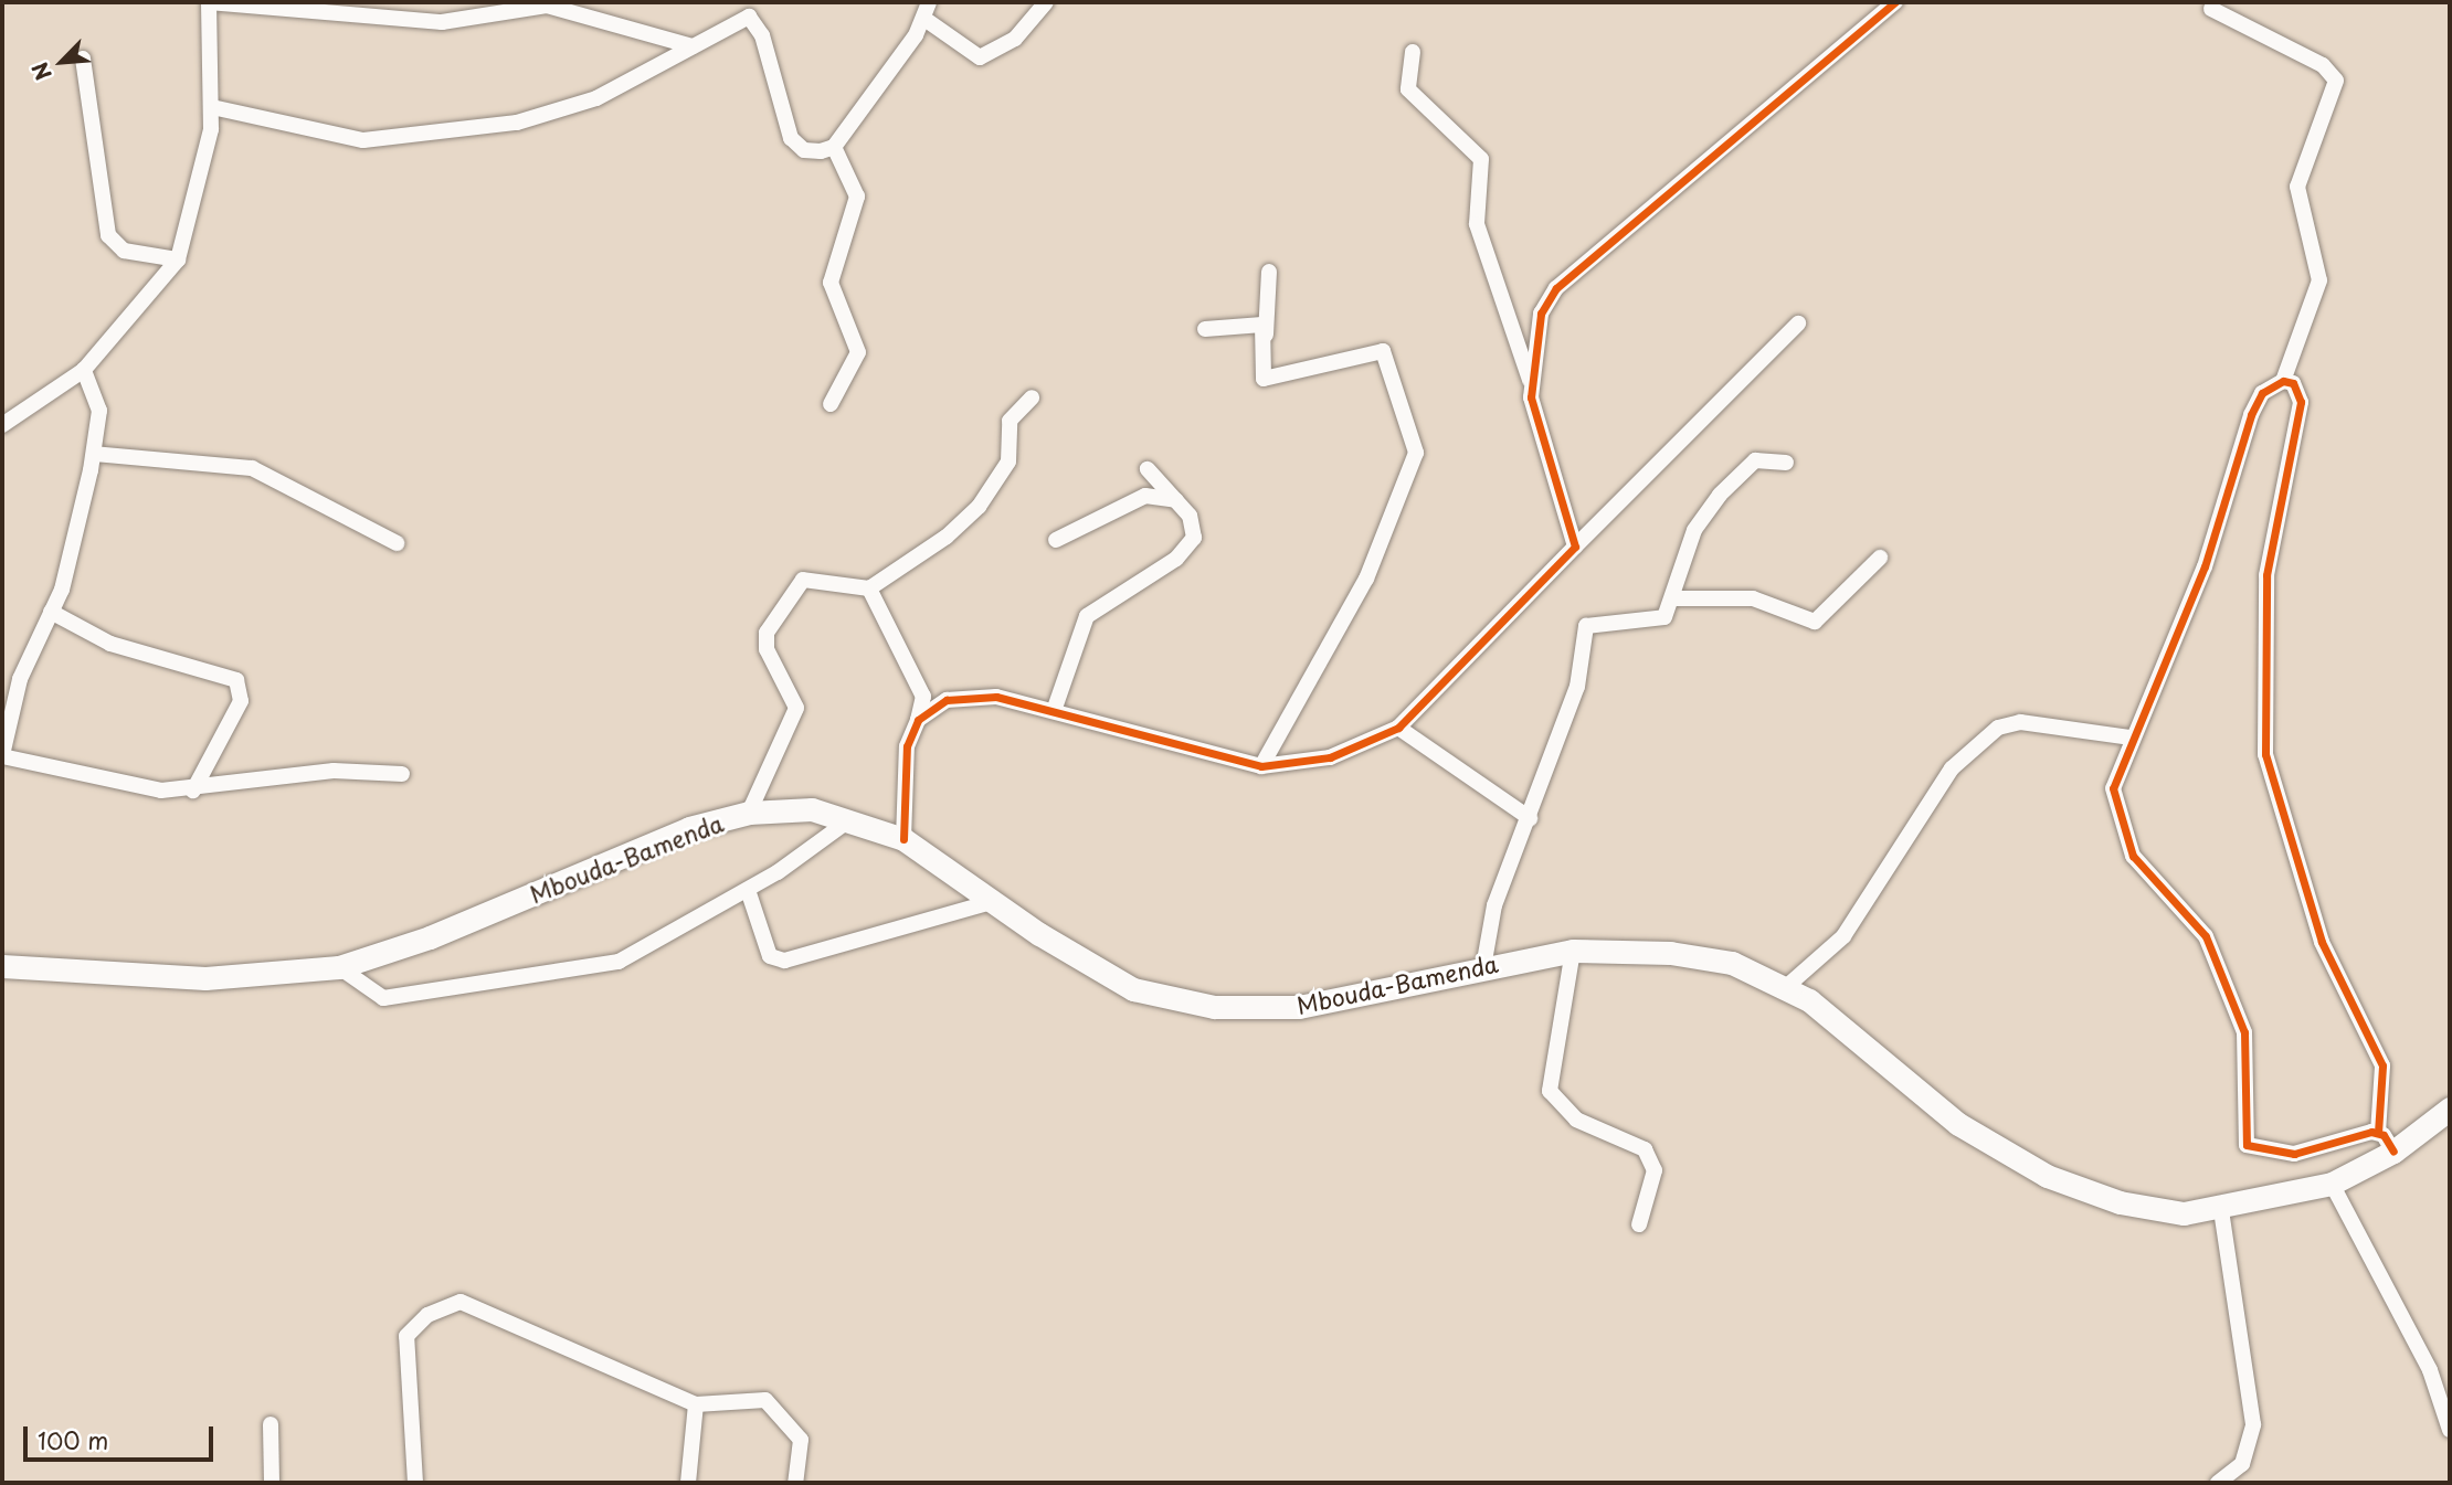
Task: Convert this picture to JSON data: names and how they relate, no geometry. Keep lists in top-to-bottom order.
{
  "streets": {
    "highway": ["Mbouda-Bamenda"]
  },
  "scale_bar": "100 m",
  "north": "bottom left"
}
